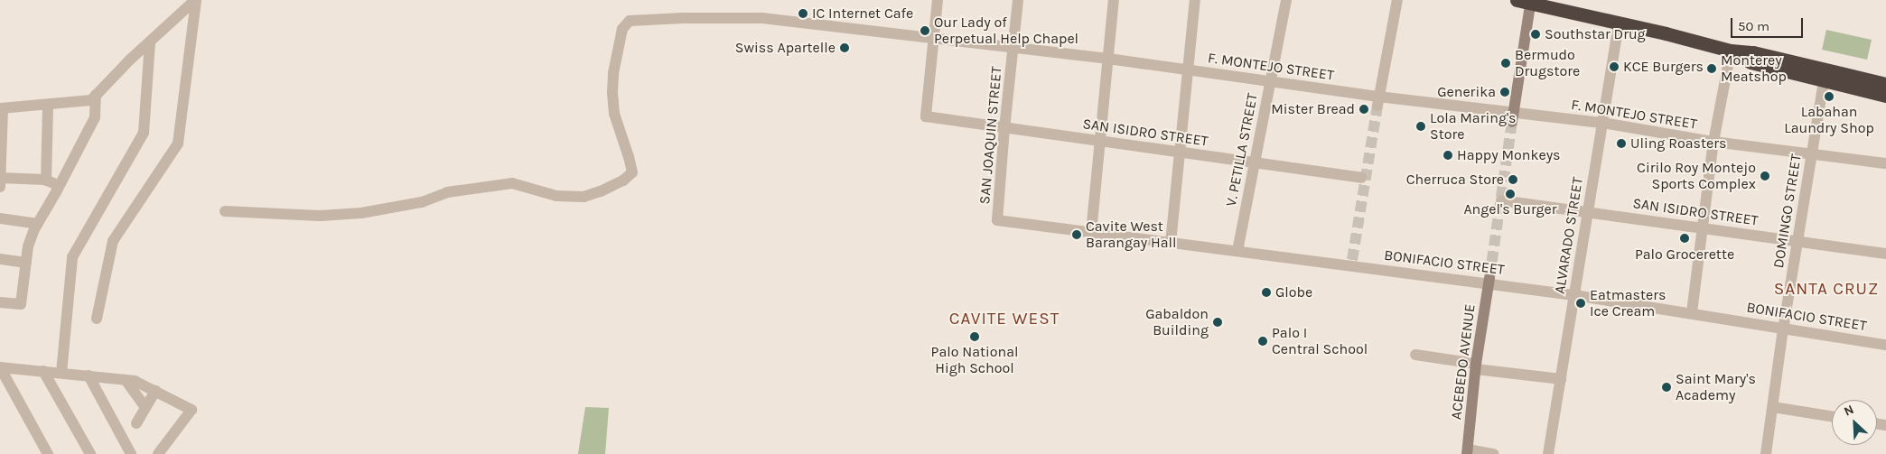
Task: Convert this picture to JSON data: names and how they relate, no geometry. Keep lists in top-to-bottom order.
{
  "streets": {
    "main road": ["ACEBEDO AVENUE"],
    "street": [
      "F. MONTEJO STREET",
      "SAN ISIDRO STREET",
      "SAN JOAQUIN STREET",
      "V. PETILLA STREET",
      "DOMINGO STREET",
      "ALVARADO STREET",
      "BONIFACIO STREET"
    ]
  },
  "crossings": [
    ["F. MONTEJO STREET", "SAN ISIDRO STREET"],
    ["F. MONTEJO STREET", "SAN JOAQUIN STREET"],
    ["F. MONTEJO STREET", "V. PETILLA STREET"],
    ["F. MONTEJO STREET", "DOMINGO STREET"],
    ["F. MONTEJO STREET", "ALVARADO STREET"],
    ["SAN ISIDRO STREET", "SAN JOAQUIN STREET"],
    ["SAN ISIDRO STREET", "V. PETILLA STREET"],
    ["SAN ISIDRO STREET", "DOMINGO STREET"],
    ["SAN ISIDRO STREET", "ALVARADO STREET"],
    ["SAN JOAQUIN STREET", "BONIFACIO STREET"],
    ["V. PETILLA STREET", "BONIFACIO STREET"],
    ["DOMINGO STREET", "BONIFACIO STREET"],
    ["ALVARADO STREET", "BONIFACIO STREET"],
    ["BONIFACIO STREET", "ACEBEDO AVENUE"]
  ],
  "districts": ["SANTA CRUZ", "CAVITE WEST"],
  "places": [
    "IC Internet Cafe",
    "Our Lady of Perpetual Help Chapel",
    "Southstar Drug",
    "Swiss Apartelle",
    "Bermudo Drugstore",
    "KCE Burgers",
    "Monterey Meatshop",
    "Generika",
    "Labahan Laundry Shop",
    "Mister Bread",
    "Lola Maring's Store",
    "Uling Roasters",
    "Happy Monkeys",
    "Cirilo Roy Montejo Sports Complex",
    "Cherruca Store",
    "Angel's Burger",
    "Cavite West Barangay Hall",
    "Palo Grocerette",
    "Globe",
    "Eatmasters Ice Cream",
    "Gabaldon Building",
    "Palo National High School",
    "Palo I Central School",
    "Saint Mary's Academy"
  ],
  "scale_bar": "50 m",
  "north": "top left"
}
